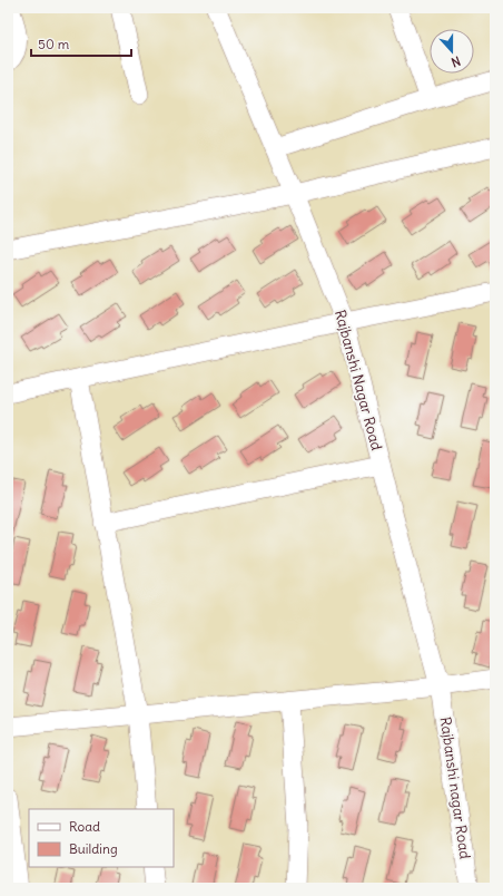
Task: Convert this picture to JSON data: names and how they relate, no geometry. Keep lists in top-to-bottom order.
{
  "streets": {
    "street": ["Rajbanshi Nagar Road", "Rajbanshi nagar Road"]
  },
  "crossings": [
    ["Rajbanshi Nagar Road", "Rajbanshi nagar Road"]
  ],
  "legend": ["Road", "Building"],
  "scale_bar": "50 m",
  "north": "bottom"
}
